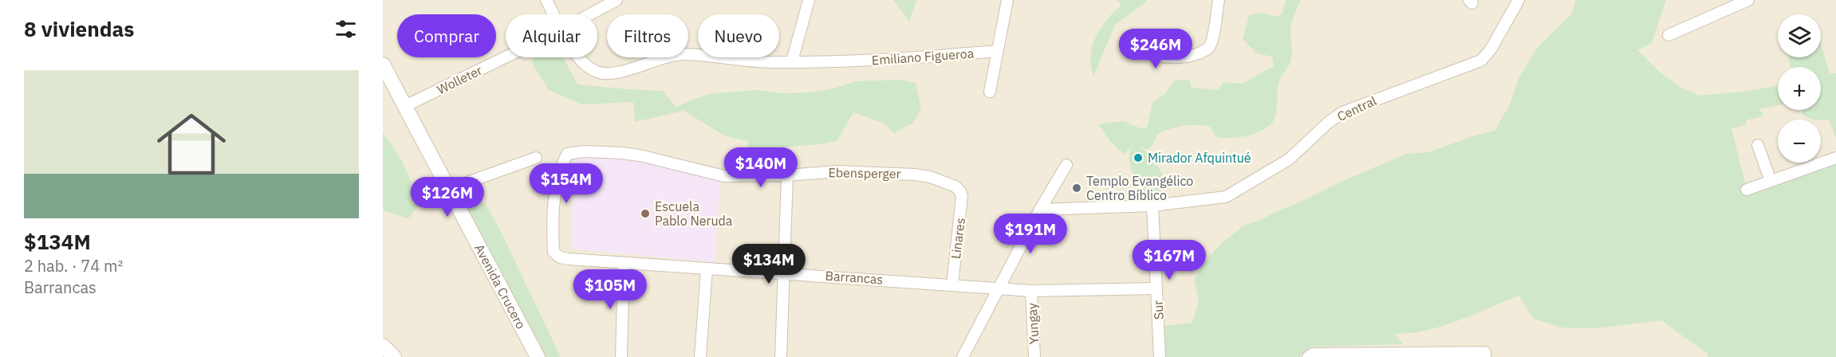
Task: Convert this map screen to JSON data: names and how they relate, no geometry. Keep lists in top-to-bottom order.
{
  "streets": {
    "main road": ["Avenida Crucero"],
    "street": [
      "Emiliano Figueroa",
      "Wolleter",
      "Central",
      "Ebensperger",
      "Linares",
      "Barrancas",
      "Sur",
      "Yungay"
    ]
  },
  "crossings": [
    ["Wolleter", "Avenida Crucero"],
    ["Central", "Sur"],
    ["Ebensperger", "Linares"],
    ["Ebensperger", "Barrancas"],
    ["Linares", "Barrancas"],
    ["Barrancas", "Sur"],
    ["Barrancas", "Yungay"]
  ],
  "places": ["Mirador Afquintué", "Templo Evangélico Centro Bíblico", "Escuela Pablo Neruda"],
  "page": {
    "heading": "8 viviendas",
    "map_buttons": ["+", "−"],
    "chip": [
      "Comprar",
      "Alquilar",
      "Filtros",
      "Nuevo"
    ],
    "price": [
      "$246M",
      "$140M",
      "$154M",
      "$126M",
      "$191M",
      "$167M",
      "$134M",
      "$105M"
    ],
    "list": [
      {
        "name": "$134M",
        "note": "2 hab. · 74 m² · Barrancas"
      }
    ]
  }
}
